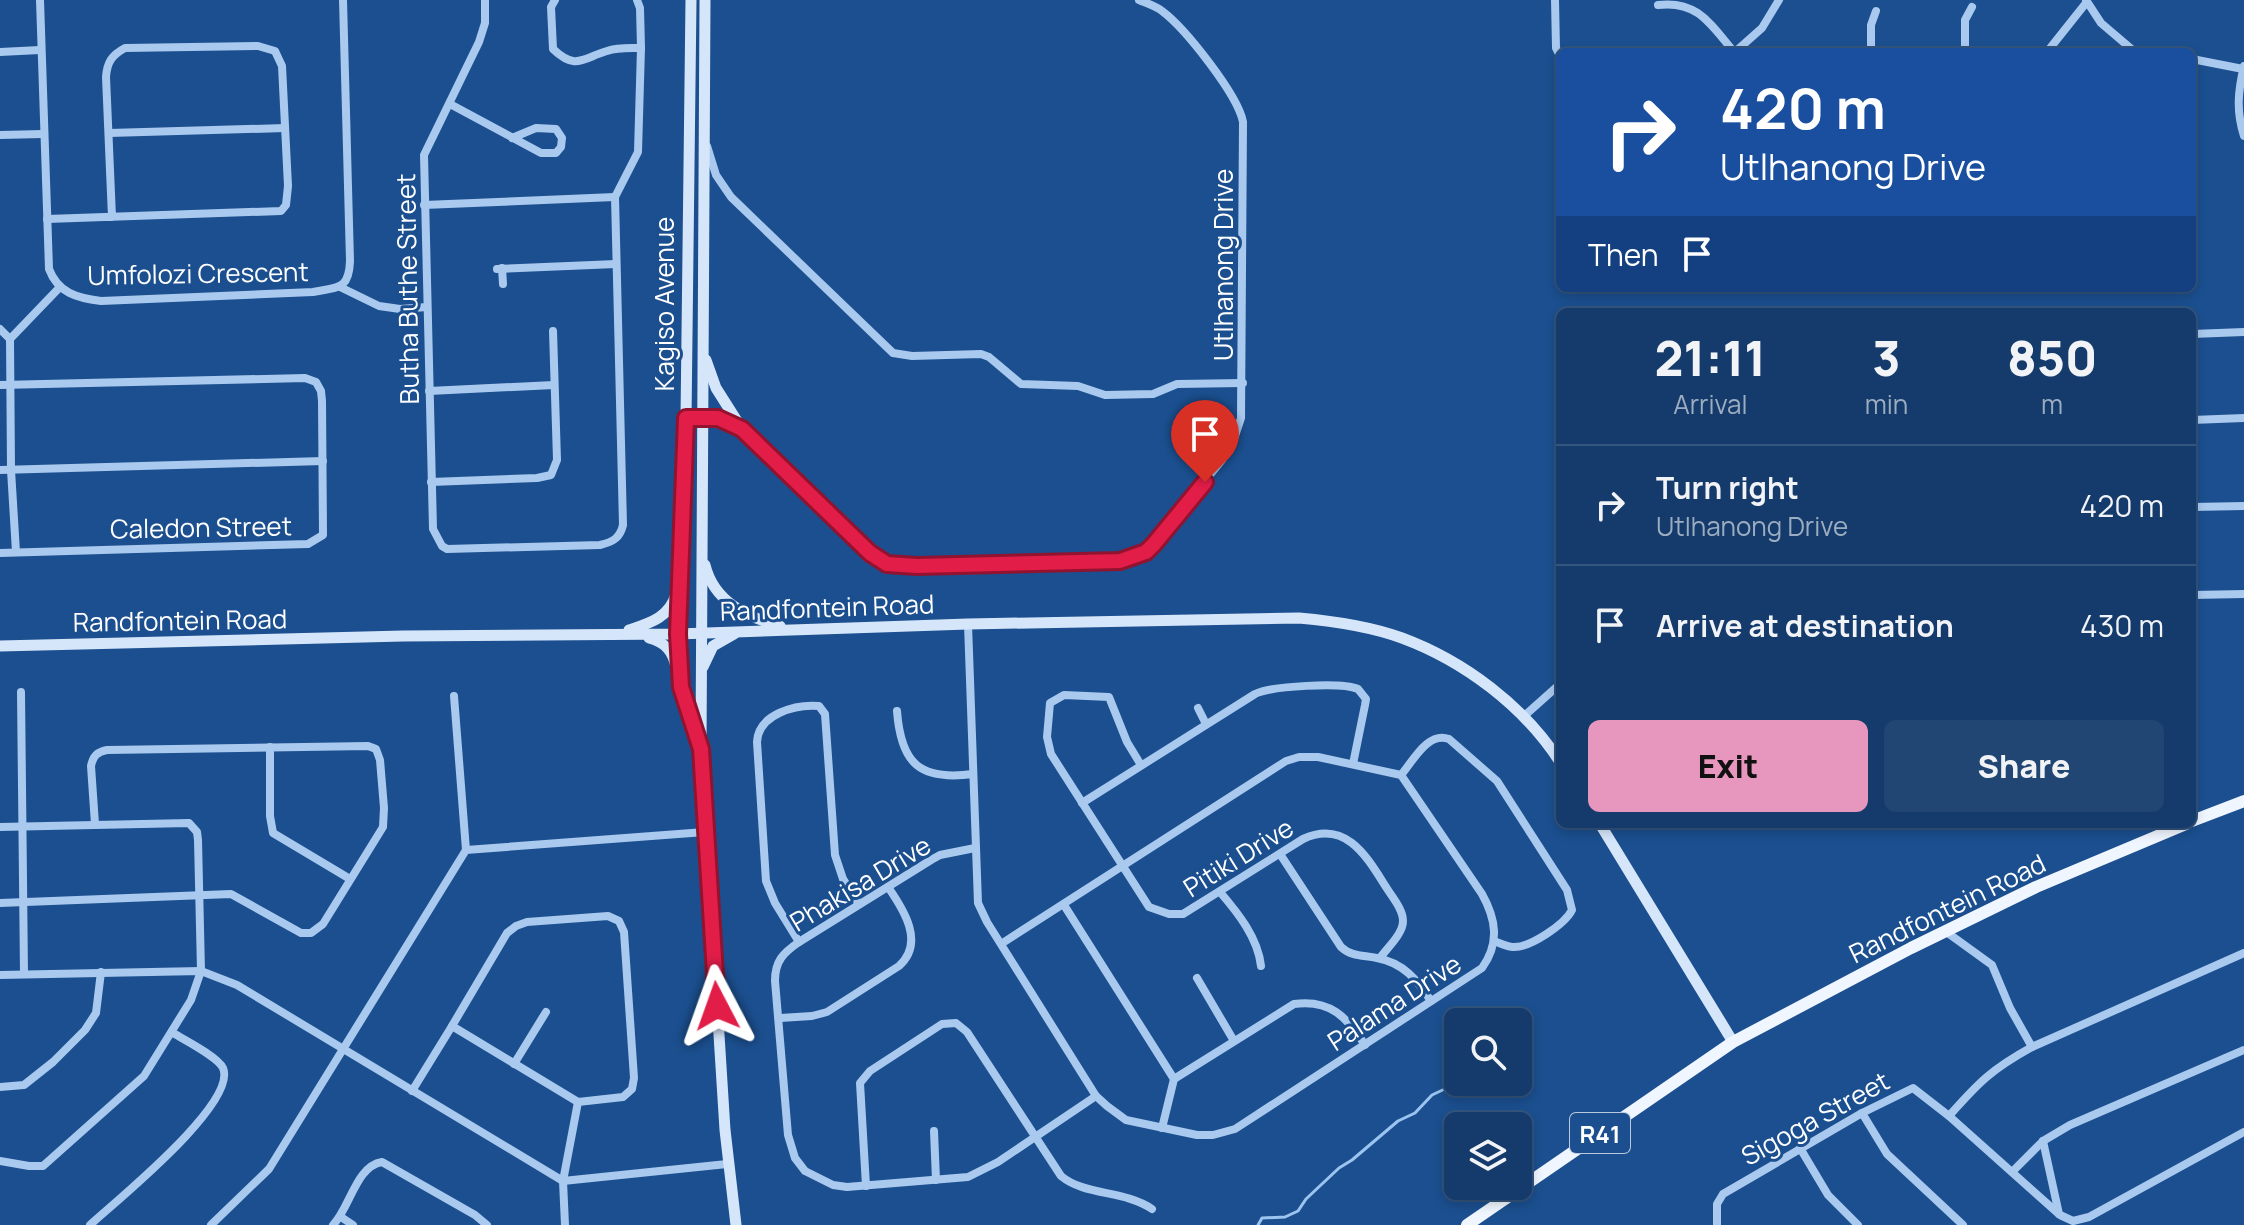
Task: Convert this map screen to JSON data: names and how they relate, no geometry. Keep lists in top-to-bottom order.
{
  "streets": {
    "main road": ["Randfontein Road", "R41"],
    "street": [
      "Utlhanong Drive",
      "Umfolozi Crescent",
      "Butha Buthe Street",
      "Kagiso Avenue",
      "Caledon Street",
      "Pitiki Drive",
      "Phakisa Drive",
      "Palama Drive",
      "Sigoga Street"
    ]
  },
  "crossings": [
    ["Utlhanong Drive", "Kagiso Avenue"],
    ["Kagiso Avenue", "Randfontein Road"],
    ["Randfontein Road", "Palama Drive"],
    ["Phakisa Drive", "Palama Drive"]
  ],
  "page": {
    "turn": ["420 m", "Utlhanong Drive"],
    "then": "Then",
    "eta": [
      "21:11",
      "Arrival",
      "3",
      "min",
      "850",
      "m"
    ],
    "list": [
      {
        "name": "Turn right",
        "note": "Utlhanong Drive",
        "value": "420 m"
      },
      {
        "name": "Arrive at destination",
        "value": "430 m"
      }
    ],
    "buttons": ["Exit", "Share"]
  }
}
